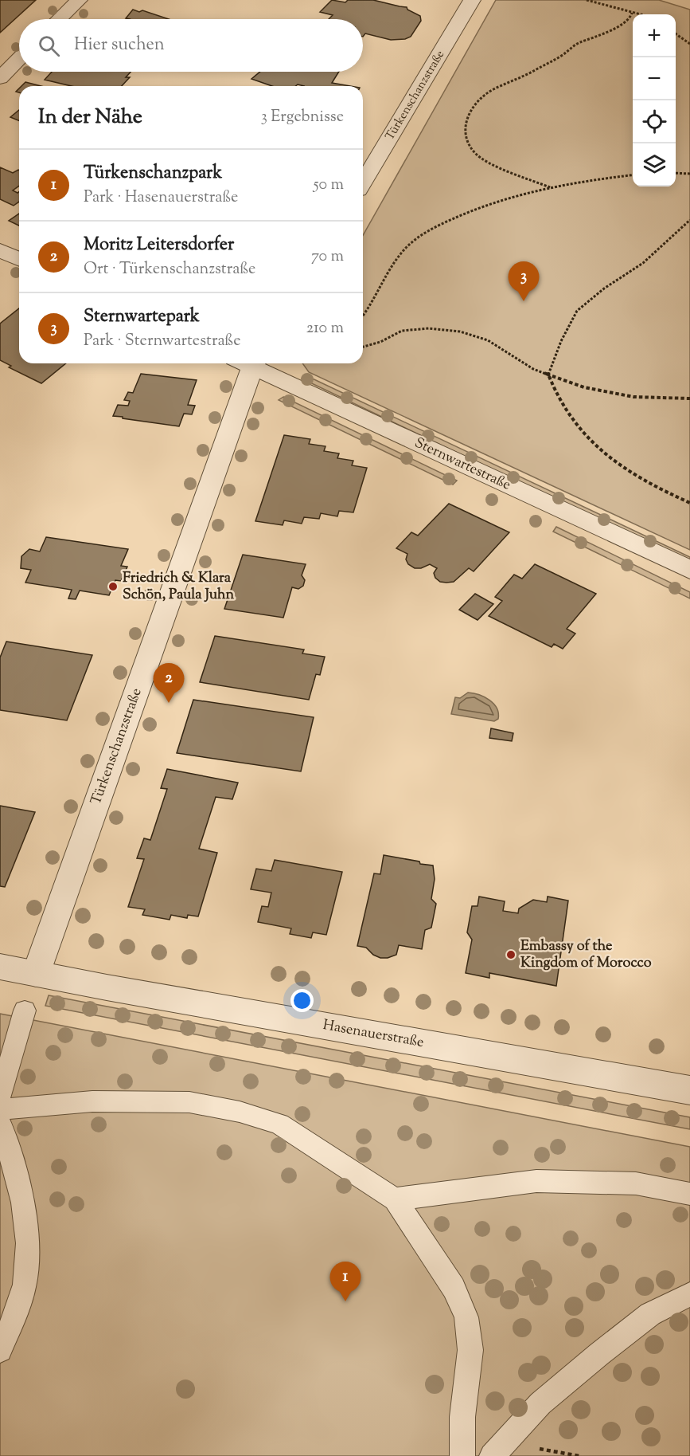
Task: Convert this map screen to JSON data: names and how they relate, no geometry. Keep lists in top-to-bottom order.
{
  "streets": {
    "street": ["Türkenschanzstraße", "Sternwartestraße", "Hasenauerstraße"]
  },
  "crossings": [
    ["Türkenschanzstraße", "Hasenauerstraße"]
  ],
  "places": ["Friedrich & Klara Schön, Paula Juhn", "Embassy of the Kingdom of Morocco"],
  "page": {
    "map_buttons": ["+", "−"],
    "search": "Hier suchen",
    "heading": ["In der Nähe", "3 Ergebnisse"],
    "list": [
      {
        "mark": "1",
        "name": "Türkenschanzpark",
        "note": "Park · Hasenauerstraße",
        "value": "50 m"
      },
      {
        "mark": "2",
        "name": "Moritz Leitersdorfer",
        "note": "Ort · Türkenschanzstraße",
        "value": "70 m"
      },
      {
        "mark": "3",
        "name": "Sternwartepark",
        "note": "Park · Sternwartestraße",
        "value": "210 m"
      }
    ],
    "pins": ["3", "2", "1"]
  }
}
